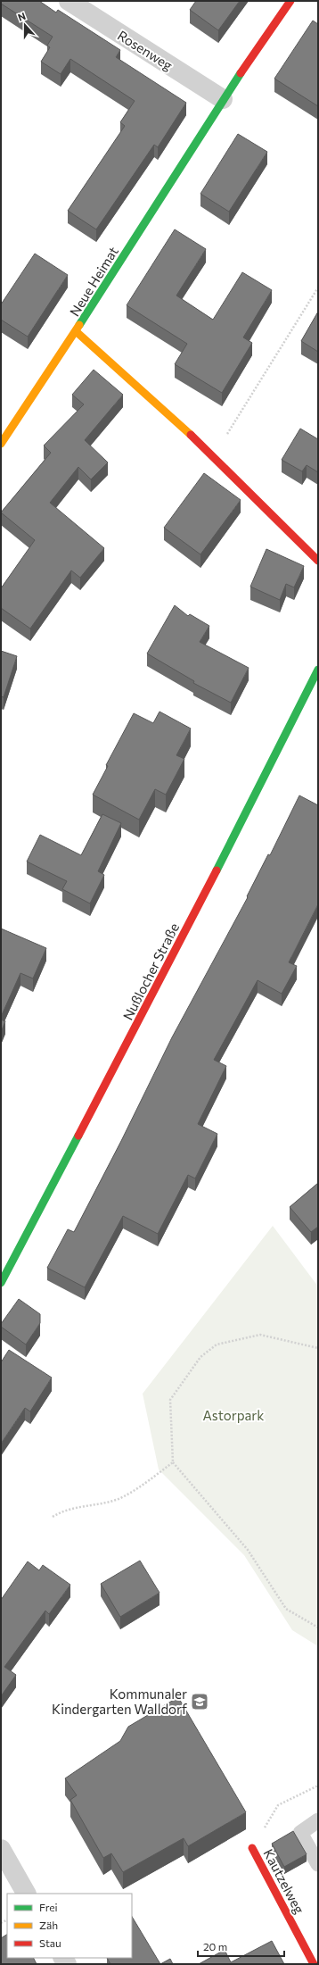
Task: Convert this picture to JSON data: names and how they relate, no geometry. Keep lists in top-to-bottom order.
{
  "streets": {
    "street": [
      "Rosenweg",
      "Neue Heimat",
      "Nußlocher Straße",
      "Kautzelweg"
    ]
  },
  "crossings": [
    ["Rosenweg", "Neue Heimat"]
  ],
  "parks": ["Astorpark"],
  "places": {
    "school or university": ["Kommunaler Kindergarten Walldorf"]
  },
  "legend": ["Frei", "Zäh", "Stau"],
  "scale_bar": "20 m",
  "north": "top"
}
